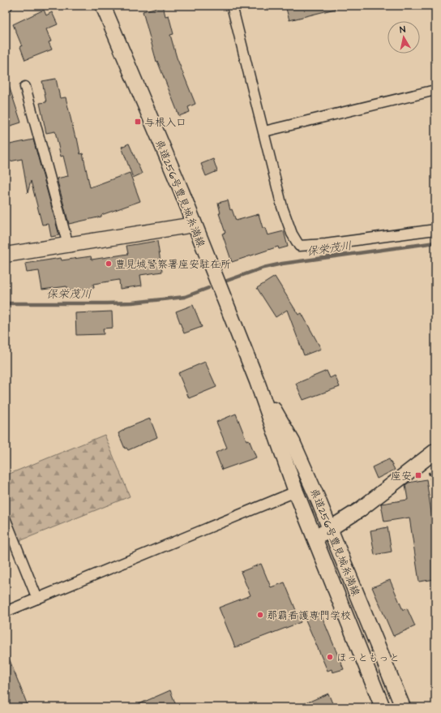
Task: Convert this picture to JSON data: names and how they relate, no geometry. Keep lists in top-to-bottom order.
{
  "streets": {
    "main road": ["県道256号豊見城糸満線"]
  },
  "water": ["保栄茂川"],
  "places": {
    "transit": ["与根入口", "座安"],
    "other": ["豊見城警察署座安駐在所", "那覇看護専門学校", "ほっともっと"]
  },
  "north": "top"
}
